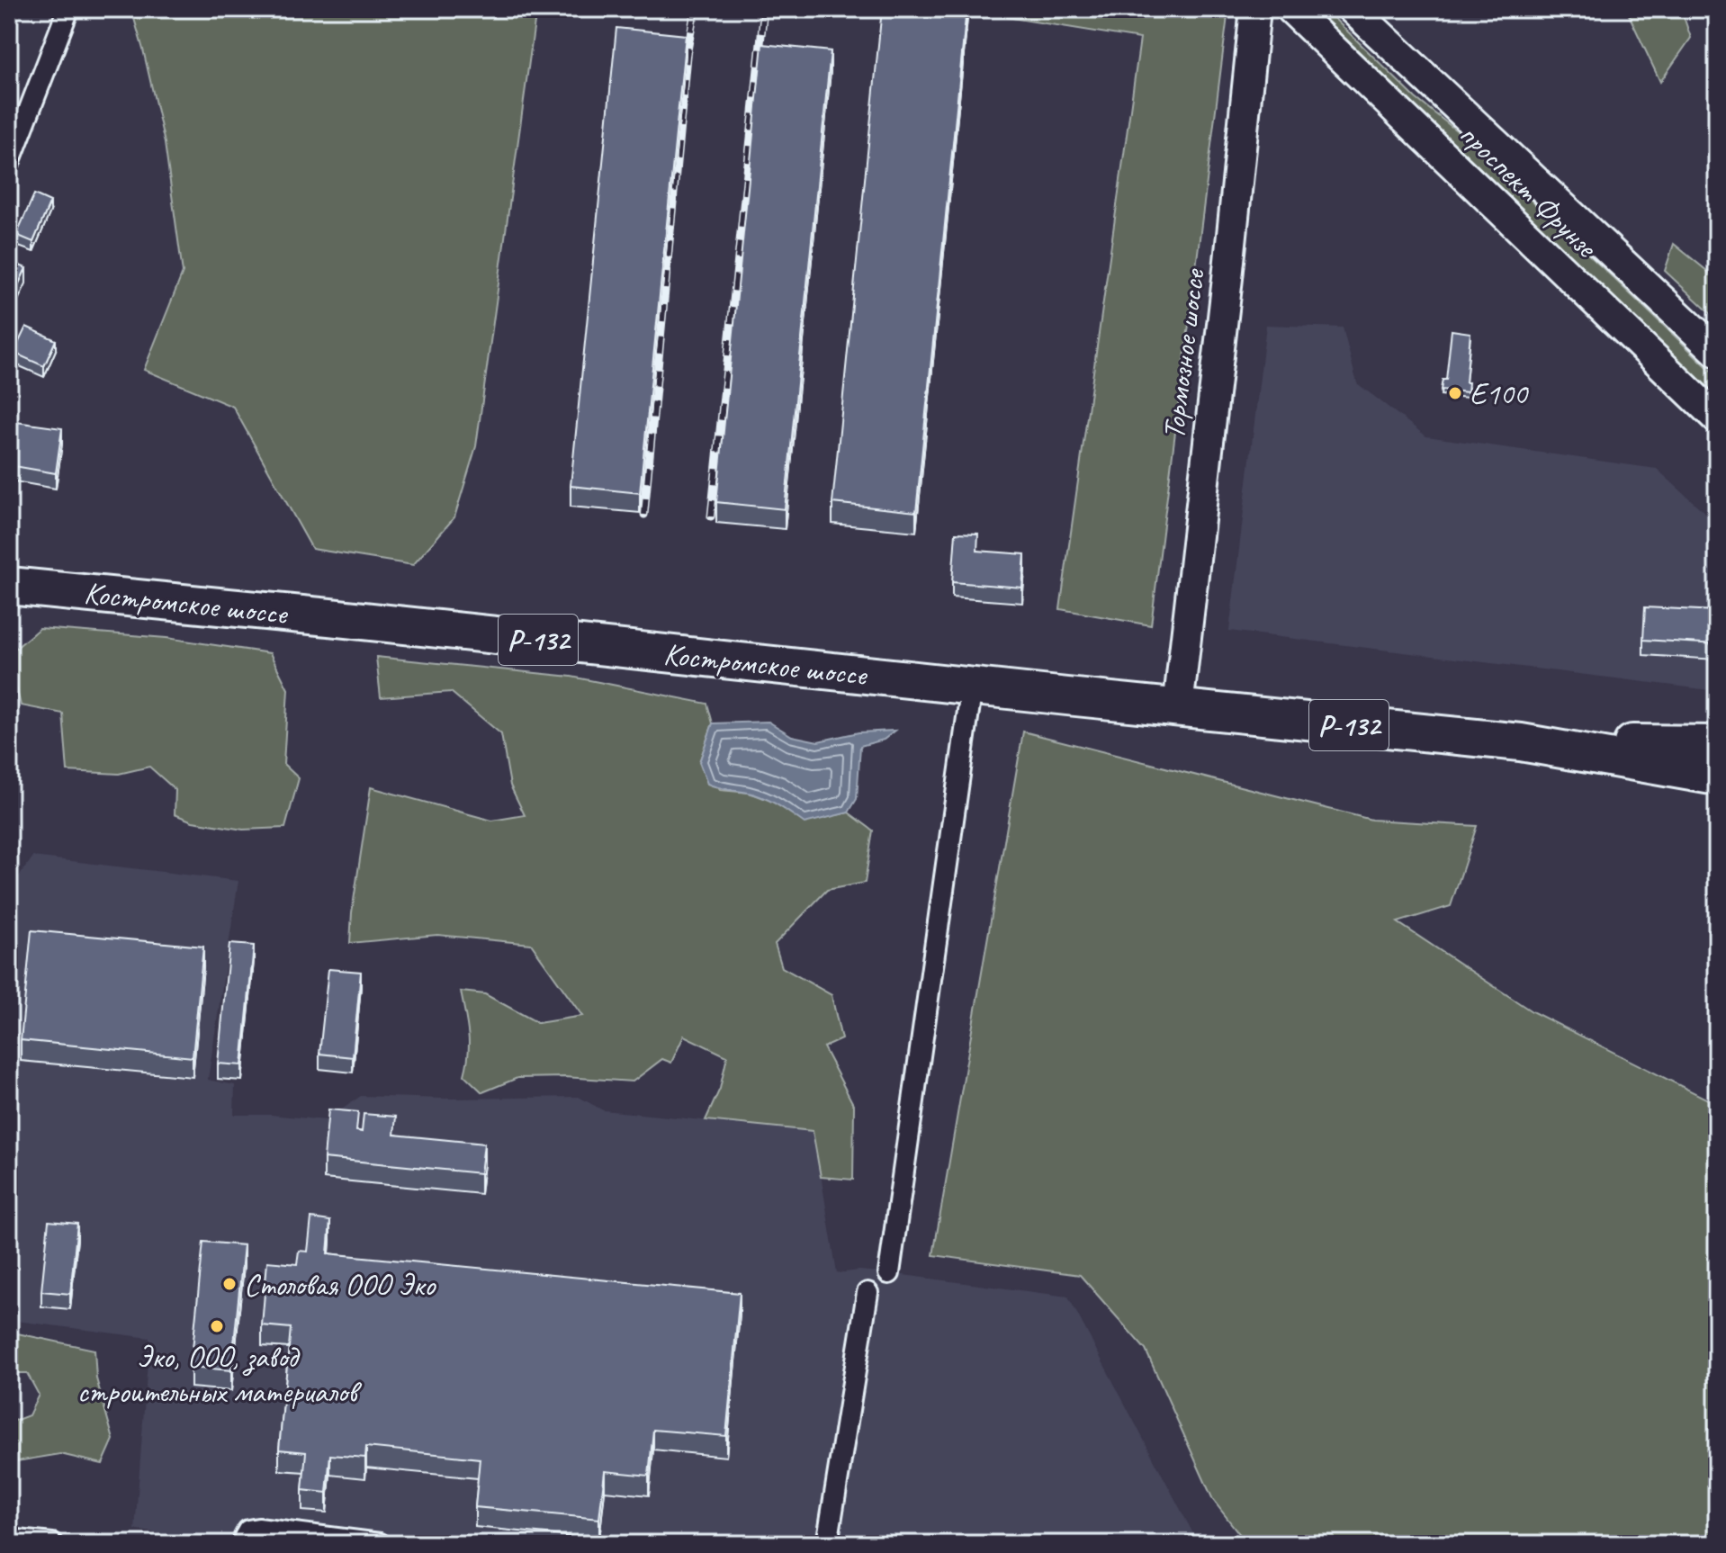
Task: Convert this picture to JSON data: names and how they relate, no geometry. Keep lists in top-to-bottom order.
{
  "streets": {
    "highway": ["Костромское шоссе", "Р-132"],
    "main road": ["проспект Фрунзе", "Тормозное шоссе"]
  },
  "crossings": [
    ["Тормозное шоссе", "Костромское шоссе"],
    ["Костромское шоссе", "Р-132"]
  ],
  "places": ["E100", "Столовая ООО Эко", "Эко, ООО, завод строительных материалов"]
}
